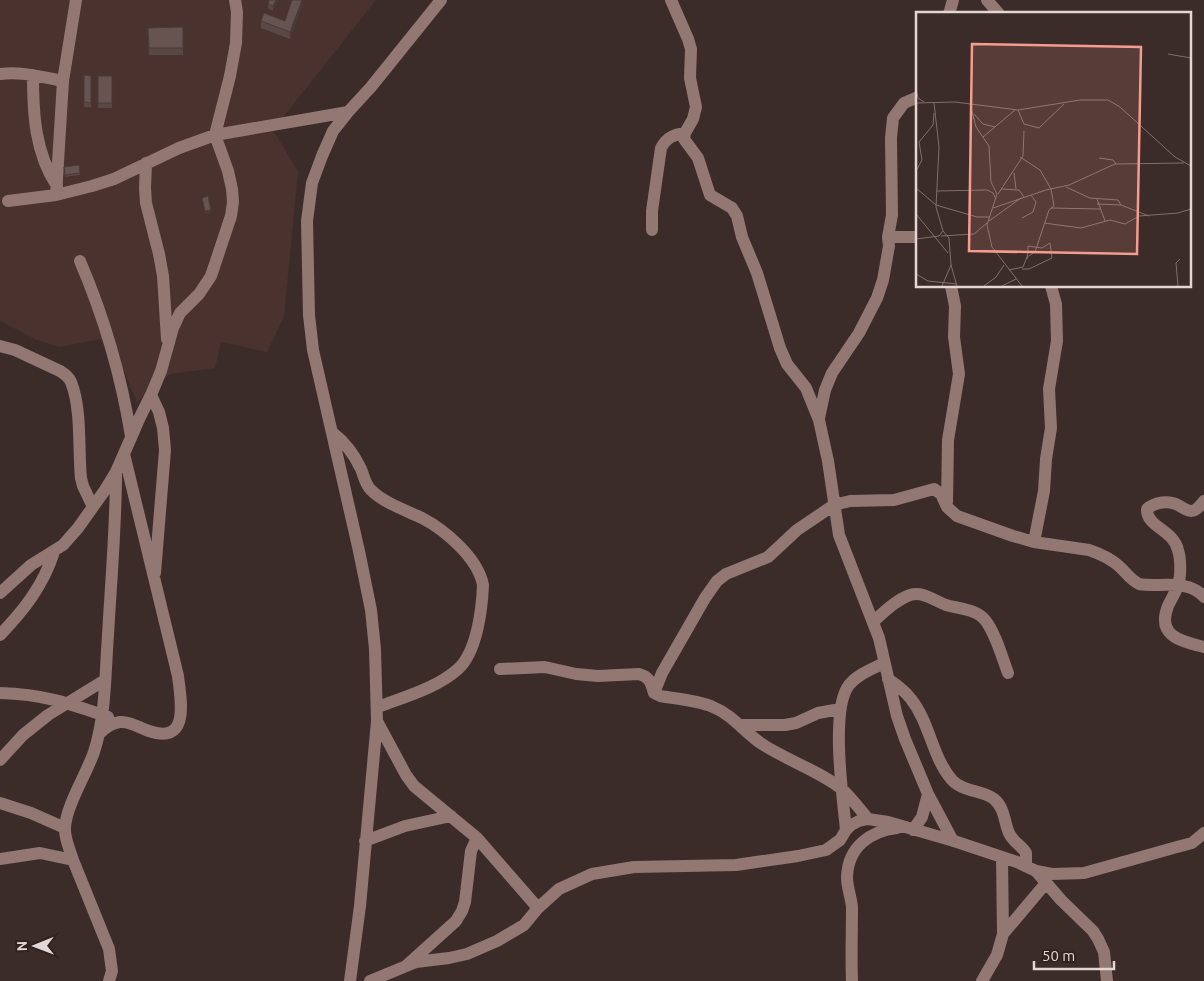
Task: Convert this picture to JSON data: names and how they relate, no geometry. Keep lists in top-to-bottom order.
{
  "scale_bar": "50 m",
  "north": "left"
}
